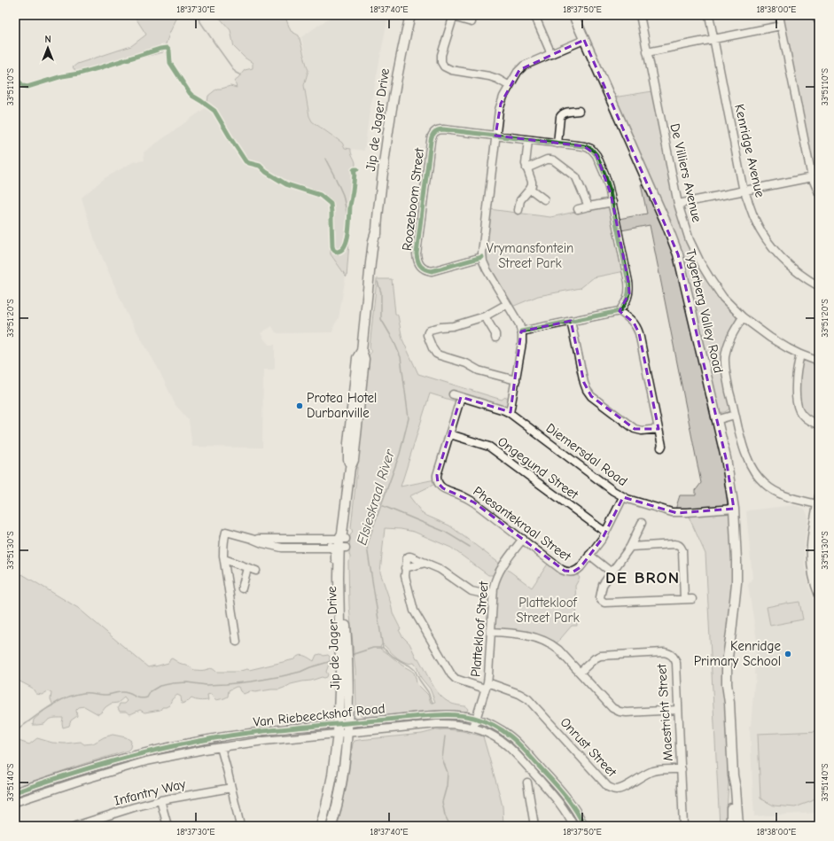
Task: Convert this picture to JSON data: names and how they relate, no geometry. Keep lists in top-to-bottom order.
{
  "streets": {
    "main road": ["Jip de Jager Drive", "Tygerberg Valley Road"],
    "street": [
      "Kenridge Avenue",
      "De Villiers Avenue",
      "Roozeboom Street",
      "Diemersdal Road",
      "Ongegund Street",
      "Phesantekraal Street",
      "Plattekloof Street",
      "Maestricht Street",
      "Van Riebeeckshof Road",
      "Onrust Street",
      "Infantry Way"
    ]
  },
  "crossings": [
    ["Jip de Jager Drive", "Van Riebeeckshof Road"],
    ["Tygerberg Valley Road", "Diemersdal Road"],
    ["Diemersdal Road", "Phesantekraal Street"],
    ["Ongegund Street", "Phesantekraal Street"],
    ["Phesantekraal Street", "Plattekloof Street"],
    ["Plattekloof Street", "Van Riebeeckshof Road"],
    ["Plattekloof Street", "Onrust Street"],
    ["Maestricht Street", "Onrust Street"]
  ],
  "districts": ["DE BRON"],
  "water": ["Elsieskraal River"],
  "parks": ["Vrymansfontein Street Park", "Plattekloof Street Park"],
  "places": ["Protea Hotel Durbanville", "Kenridge Primary School"],
  "north": "top",
  "coordinates": [
    "18°37'30\"E",
    "18°37'40\"E",
    "18°37'50\"E",
    "18°38'00\"E",
    "33°51'10\"S",
    "33°51'20\"S",
    "33°51'30\"S",
    "33°51'40\"S"
  ]
}
